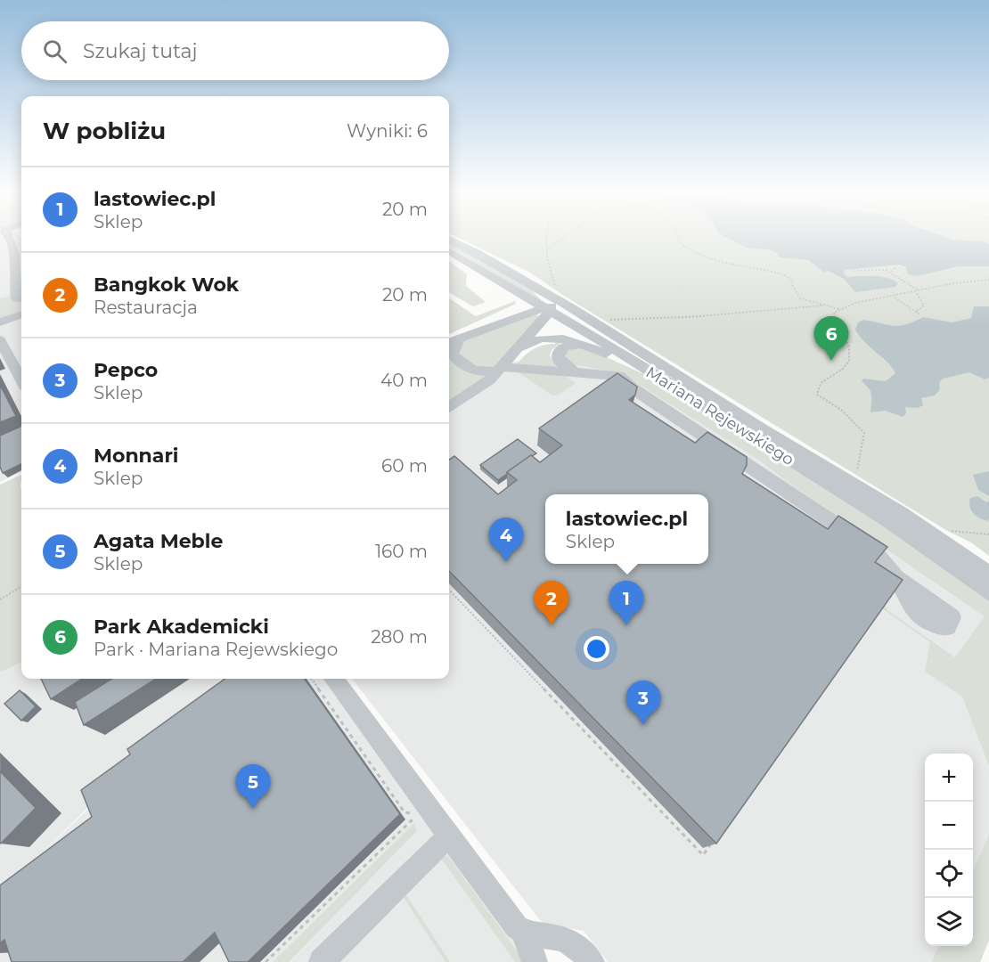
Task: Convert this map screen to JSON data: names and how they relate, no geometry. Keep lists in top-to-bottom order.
{
  "streets": {
    "street": ["Mariana Rejewskiego"]
  },
  "page": {
    "search": "Szukaj tutaj",
    "heading": ["W pobliżu", "Wyniki: 6"],
    "list": [
      {
        "mark": "1",
        "name": "lastowiec.pl",
        "note": "Sklep",
        "value": "20 m"
      },
      {
        "mark": "2",
        "name": "Bangkok Wok",
        "note": "Restauracja",
        "value": "20 m"
      },
      {
        "mark": "3",
        "name": "Pepco",
        "note": "Sklep",
        "value": "40 m"
      },
      {
        "mark": "4",
        "name": "Monnari",
        "note": "Sklep",
        "value": "60 m"
      },
      {
        "mark": "5",
        "name": "Agata Meble",
        "note": "Sklep",
        "value": "160 m"
      },
      {
        "mark": "6",
        "name": "Park Akademicki",
        "note": "Park · Mariana Rejewskiego",
        "value": "280 m"
      }
    ],
    "pins": [
      "6",
      "4",
      "1",
      "2",
      "3",
      "5"
    ],
    "popup": ["lastowiec.pl", "Sklep"],
    "map_buttons": ["+", "−"]
  }
}
